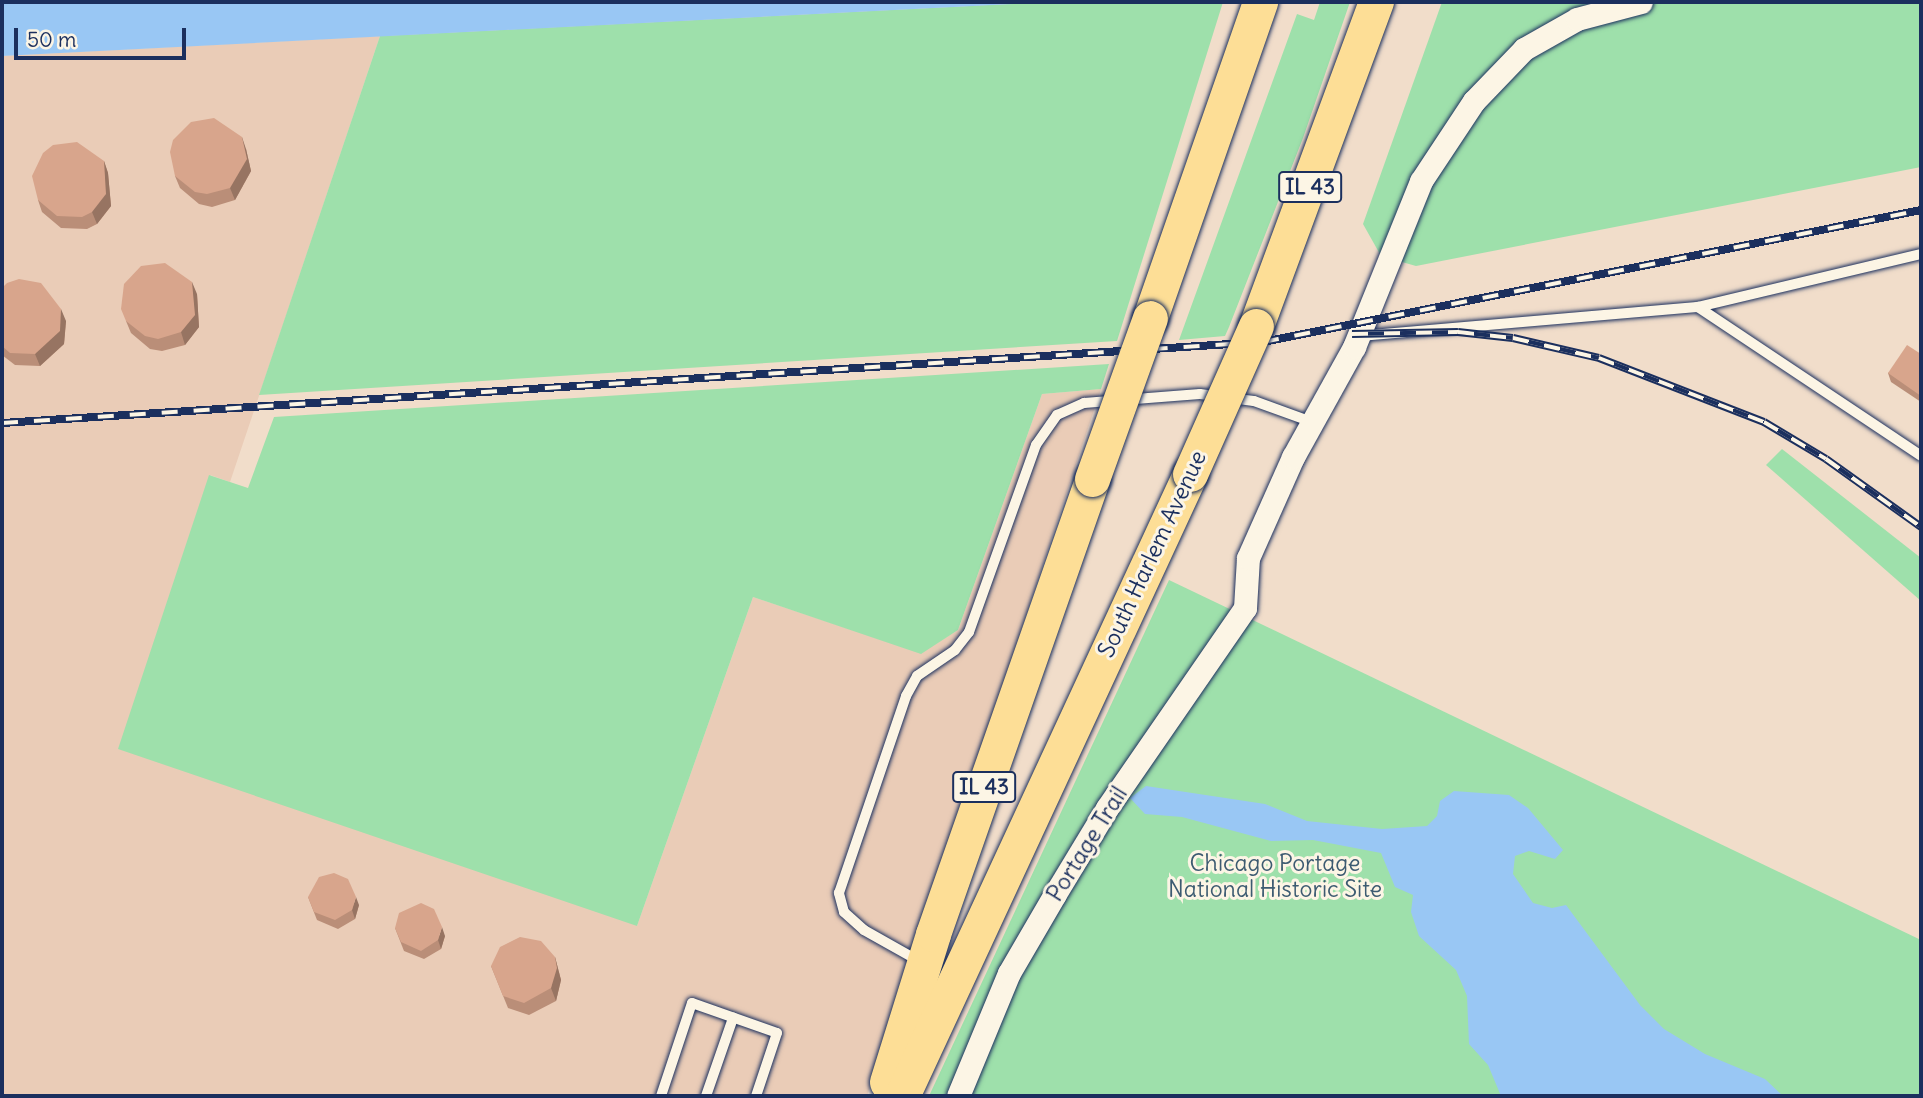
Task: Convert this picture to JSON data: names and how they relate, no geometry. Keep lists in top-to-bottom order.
{
  "streets": {
    "main road": ["IL 43", "South Harlem Avenue"],
    "street": ["Portage Trail"]
  },
  "parks": ["Chicago Portage National Historic Site"],
  "scale_bar": "50 m"
}
